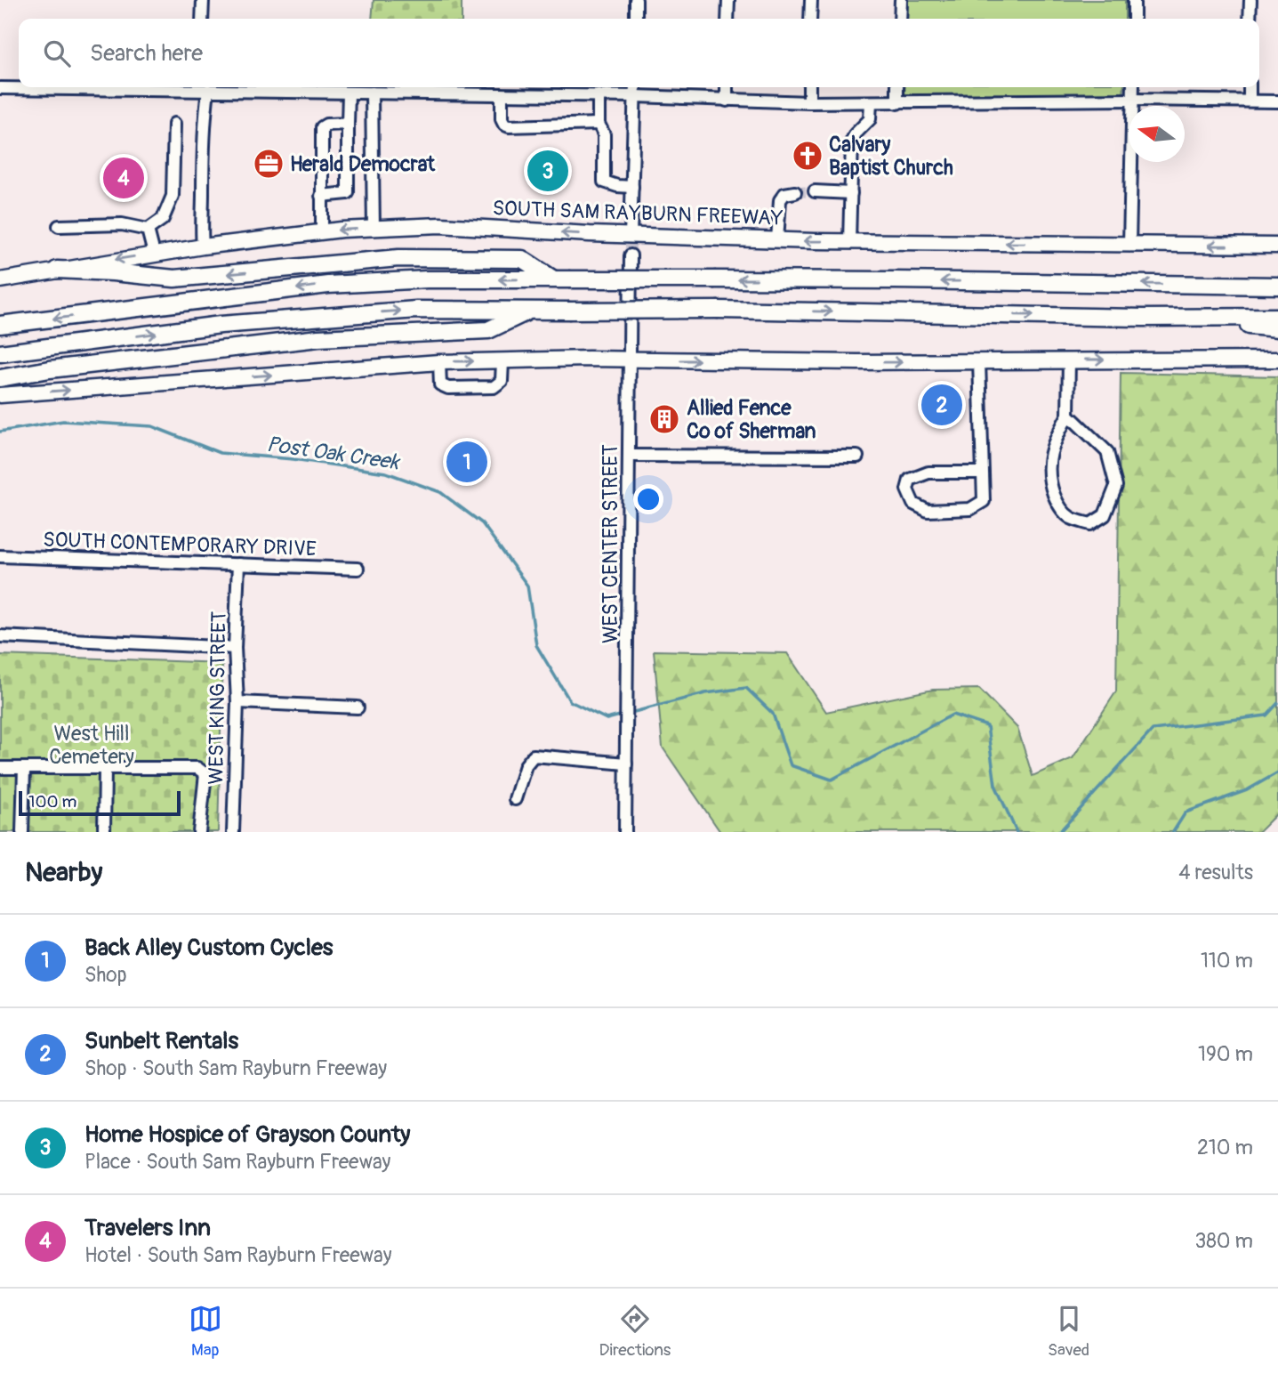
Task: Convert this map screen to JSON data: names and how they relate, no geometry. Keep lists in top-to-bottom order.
{
  "streets": {
    "main road": ["SOUTH SAM RAYBURN FREEWAY"],
    "street": ["SOUTH CONTEMPORARY DRIVE", "WEST CENTER STREET", "WEST KING STREET"]
  },
  "crossings": [
    ["SOUTH CONTEMPORARY DRIVE", "WEST KING STREET"]
  ],
  "water": ["Post Oak Creek"],
  "parks": ["West Hill Cemetery"],
  "places": {
    "church": ["Calvary Baptist Church"],
    "office": ["Herald Democrat"],
    "building": ["Allied Fence Co of Sherman"]
  },
  "scale_bar": "100 m",
  "north": "left",
  "page": {
    "search": "Search here",
    "pins": [
      "3",
      "4",
      "2",
      "1"
    ],
    "scale": "100 m",
    "heading": ["Nearby", "4 results"],
    "list": [
      {
        "mark": "1",
        "name": "Back Alley Custom Cycles",
        "note": "Shop",
        "value": "110 m"
      },
      {
        "mark": "2",
        "name": "Sunbelt Rentals",
        "note": "Shop · South Sam Rayburn Freeway",
        "value": "190 m"
      },
      {
        "mark": "3",
        "name": "Home Hospice of Grayson County",
        "note": "Place · South Sam Rayburn Freeway",
        "value": "210 m"
      },
      {
        "mark": "4",
        "name": "Travelers Inn",
        "note": "Hotel · South Sam Rayburn Freeway",
        "value": "380 m"
      }
    ],
    "nav": ["Map", "Directions", "Saved"]
  }
}
